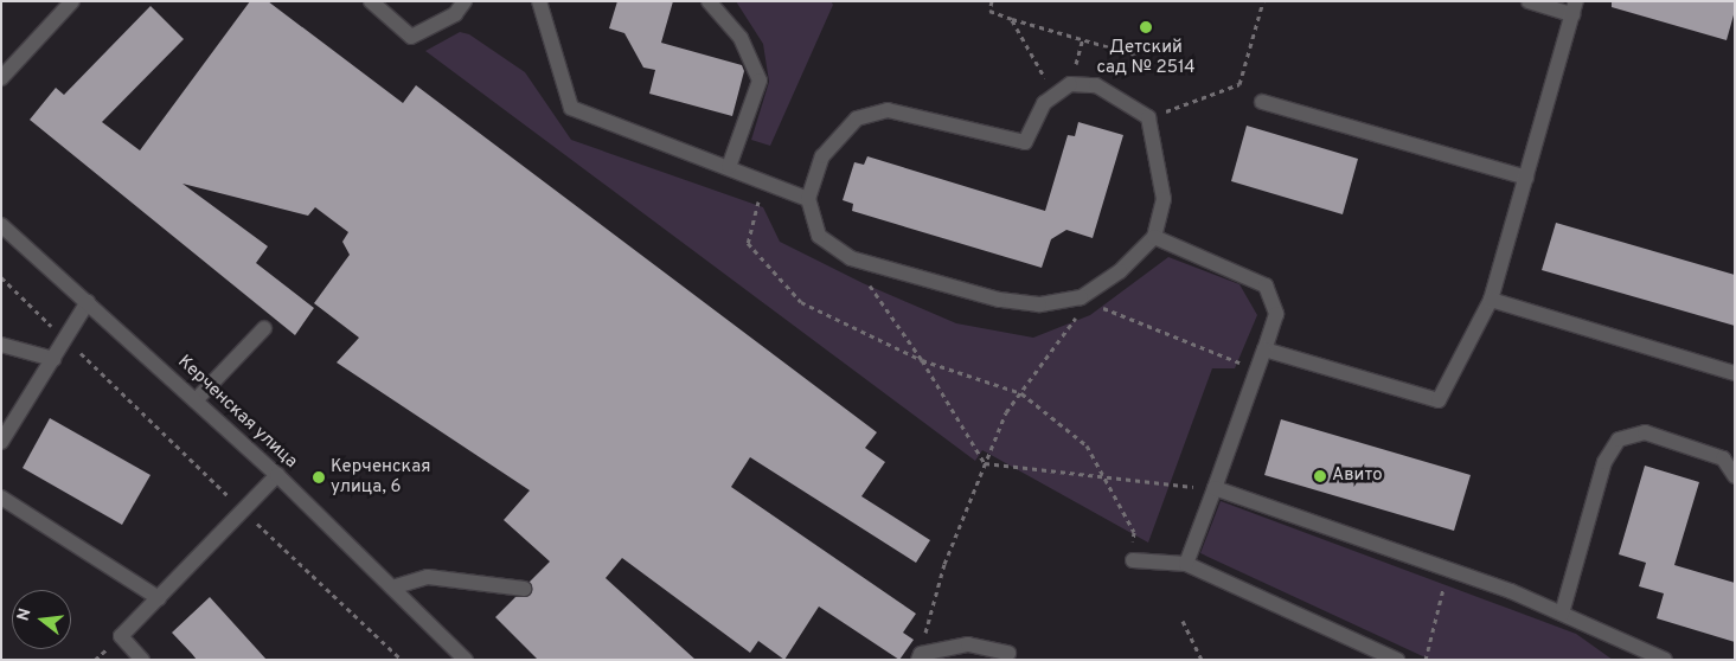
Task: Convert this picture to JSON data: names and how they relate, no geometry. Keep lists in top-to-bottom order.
{
  "streets": {
    "street": ["Керченская улица"]
  },
  "places": ["Детский сад № 2514", "Авито", "Керченская улица, 6"],
  "north": "left"
}
